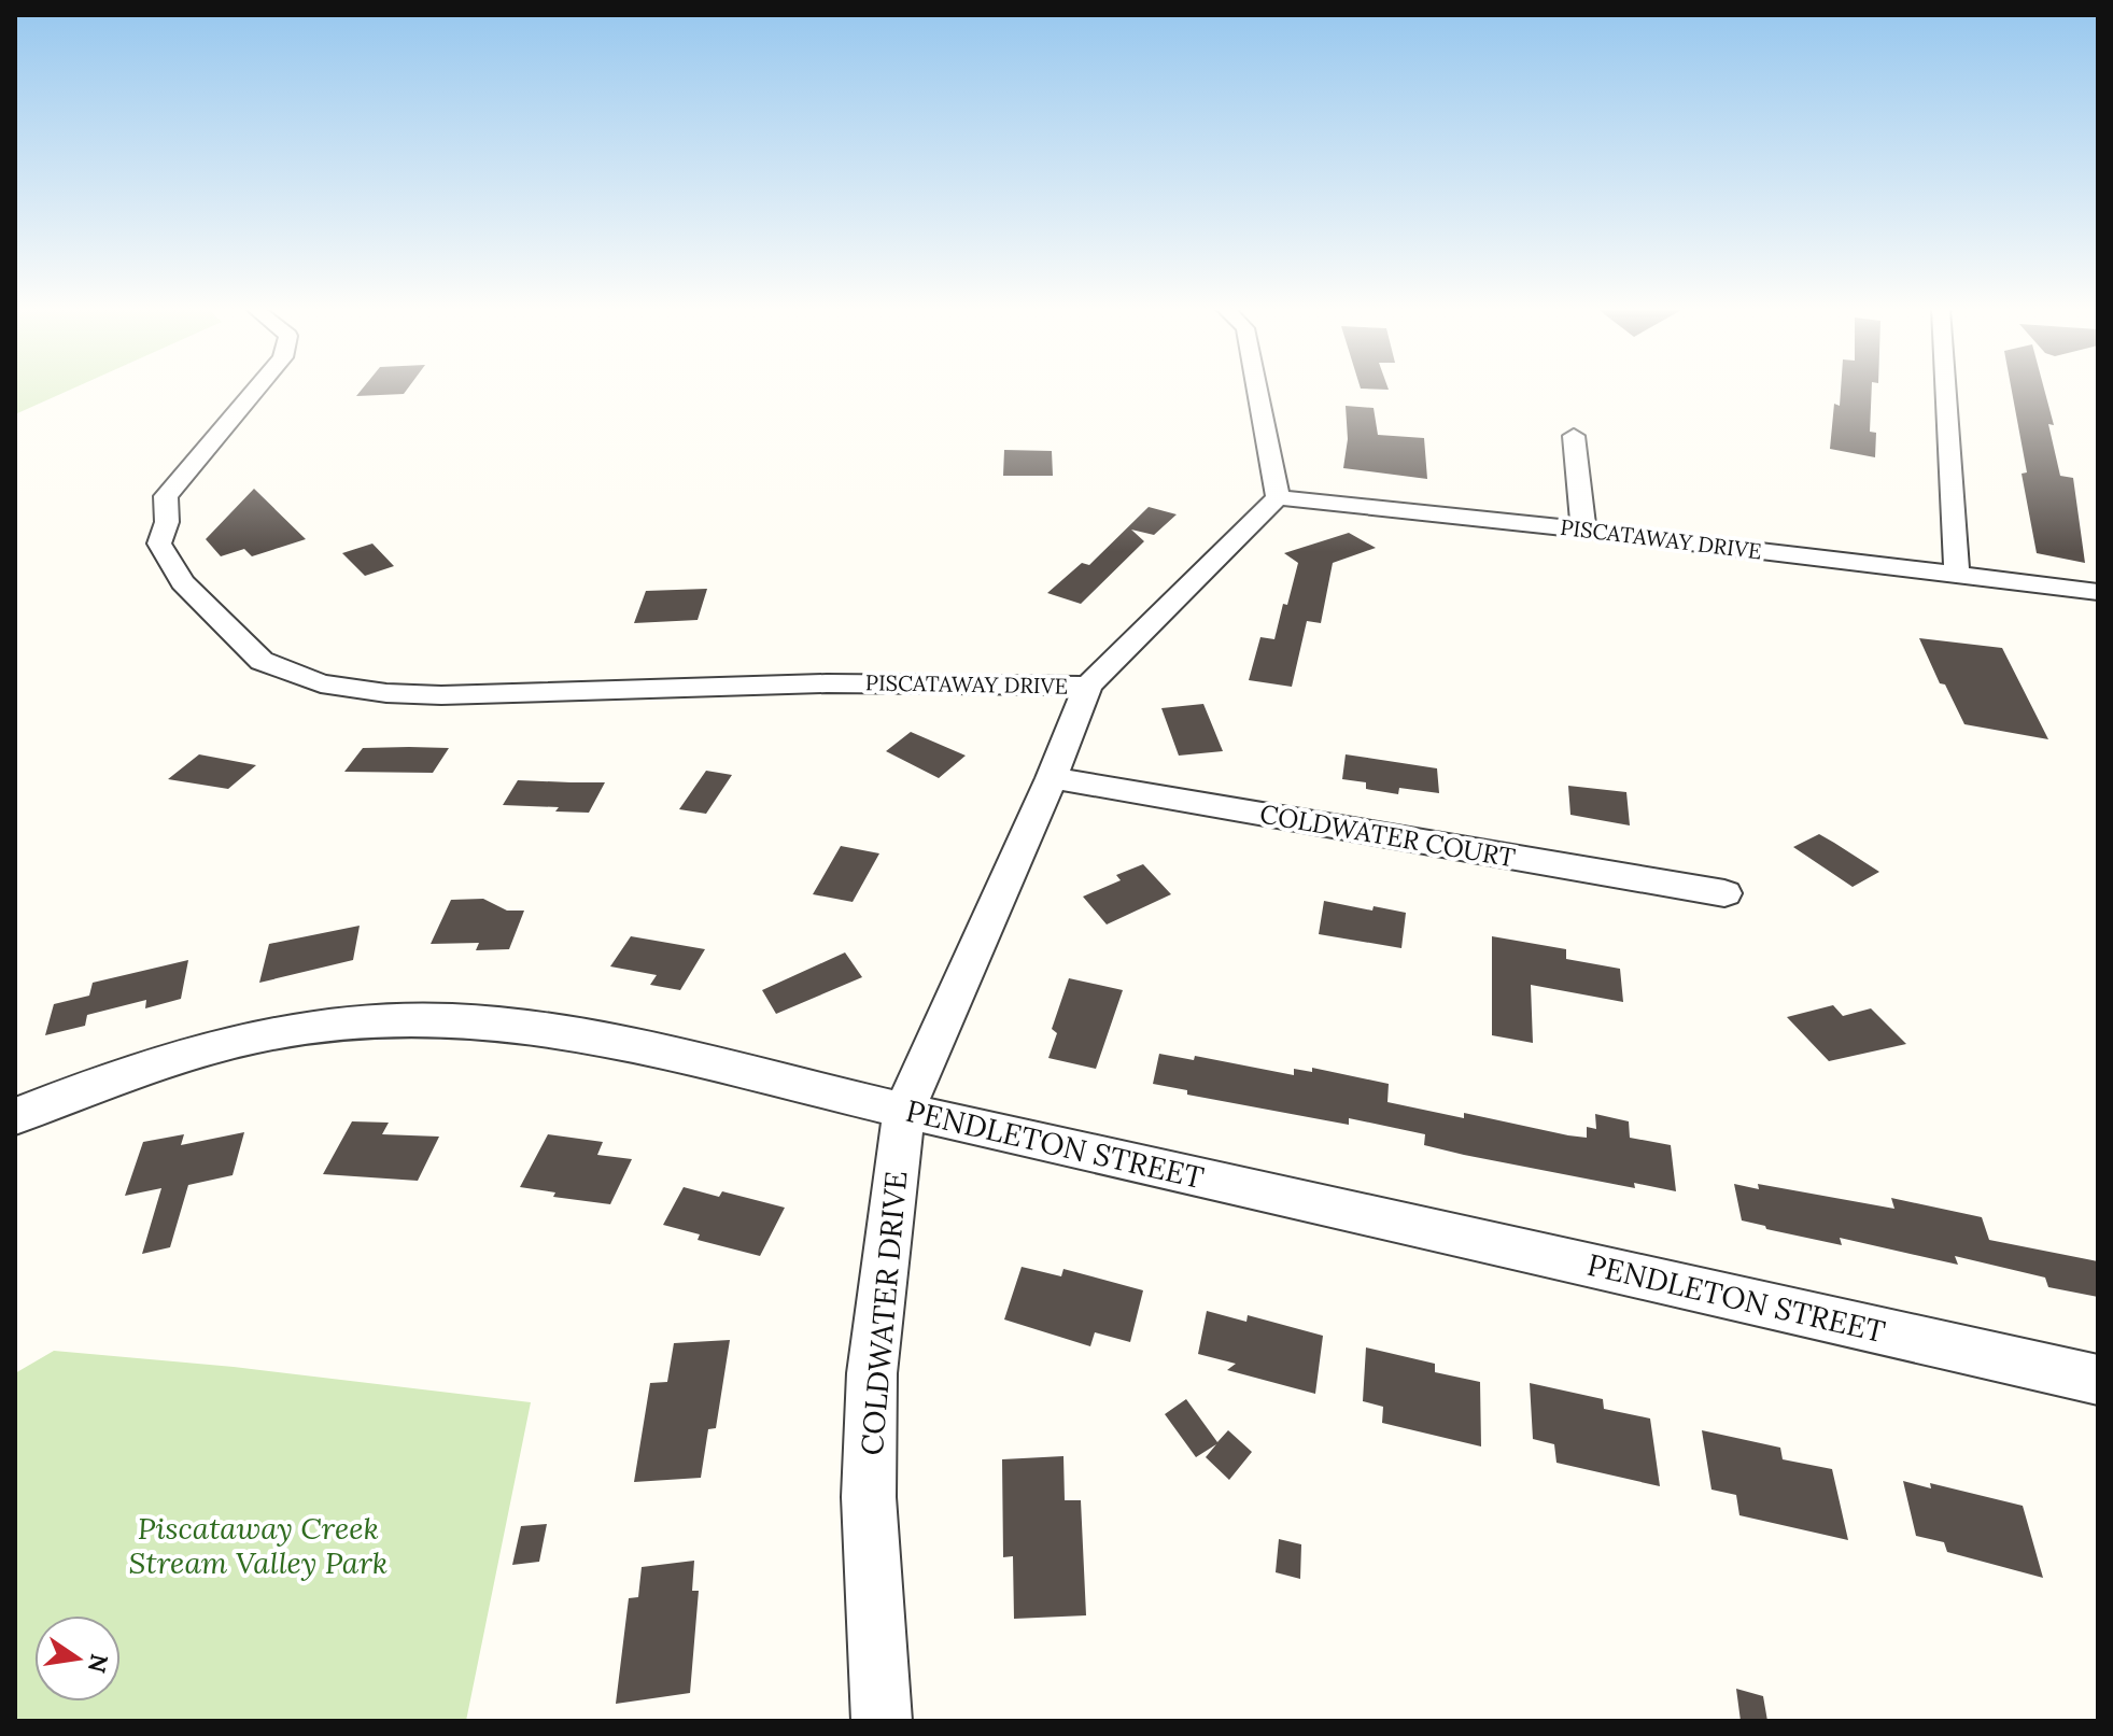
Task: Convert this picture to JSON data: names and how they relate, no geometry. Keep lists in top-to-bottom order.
{
  "streets": {
    "street": [
      "PISCATAWAY DRIVE",
      "COLDWATER COURT",
      "PENDLETON STREET",
      "COLDWATER DRIVE"
    ]
  },
  "crossings": [
    ["PISCATAWAY DRIVE", "COLDWATER DRIVE"],
    ["COLDWATER COURT", "COLDWATER DRIVE"],
    ["PENDLETON STREET", "COLDWATER DRIVE"]
  ],
  "parks": ["Piscataway Creek Stream Valley Park"],
  "north": "right"
}
